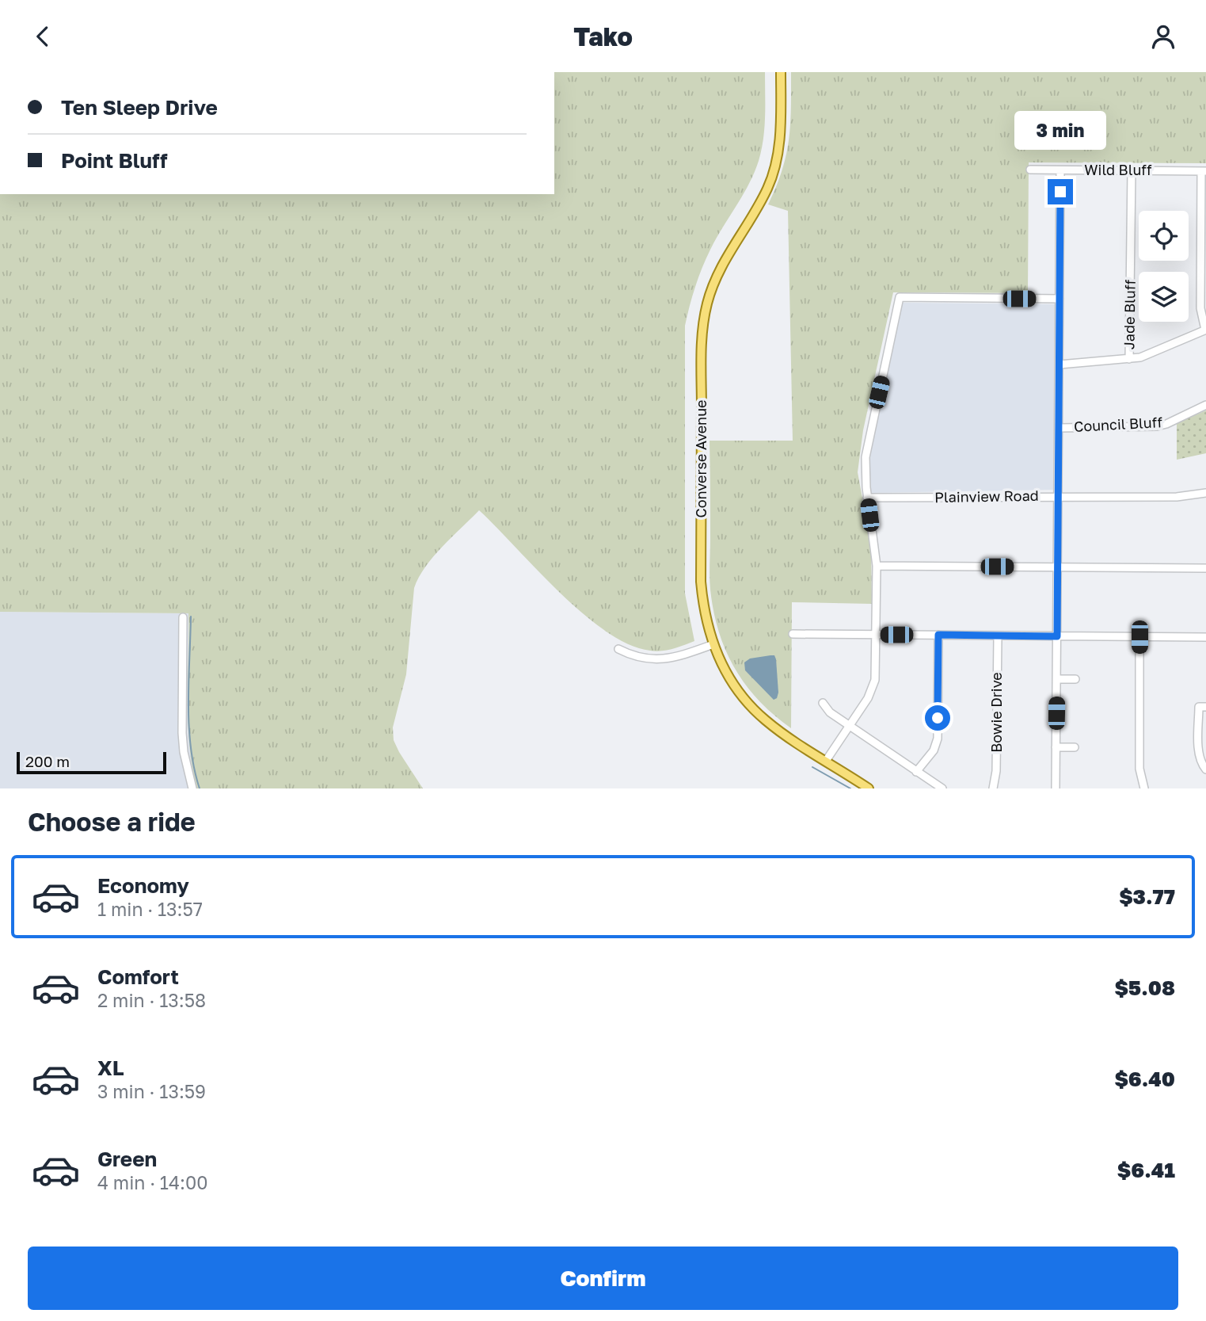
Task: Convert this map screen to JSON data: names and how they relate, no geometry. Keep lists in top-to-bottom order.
{
  "streets": {
    "main road": ["Converse Avenue"],
    "street": [
      "Wild Bluff",
      "Jade Bluff",
      "Council Bluff",
      "Plainview Road",
      "Bowie Drive"
    ]
  },
  "crossings": [
    ["Wild Bluff", "Jade Bluff"]
  ],
  "scale_bar": "200 m",
  "page": {
    "header": "Tako",
    "banner": ["Ten Sleep Drive", "Point Bluff"],
    "bubble": "3 min",
    "scale": "200 m",
    "heading": "Choose a ride",
    "list": [
      {
        "name": "Economy",
        "note": "1 min · 13:57",
        "value": "$3.77"
      },
      {
        "name": "Comfort",
        "note": "2 min · 13:58",
        "value": "$5.08"
      },
      {
        "name": "XL",
        "note": "3 min · 13:59",
        "value": "$6.40"
      },
      {
        "name": "Green",
        "note": "4 min · 14:00",
        "value": "$6.41"
      }
    ],
    "buttons": "Confirm"
  }
}
